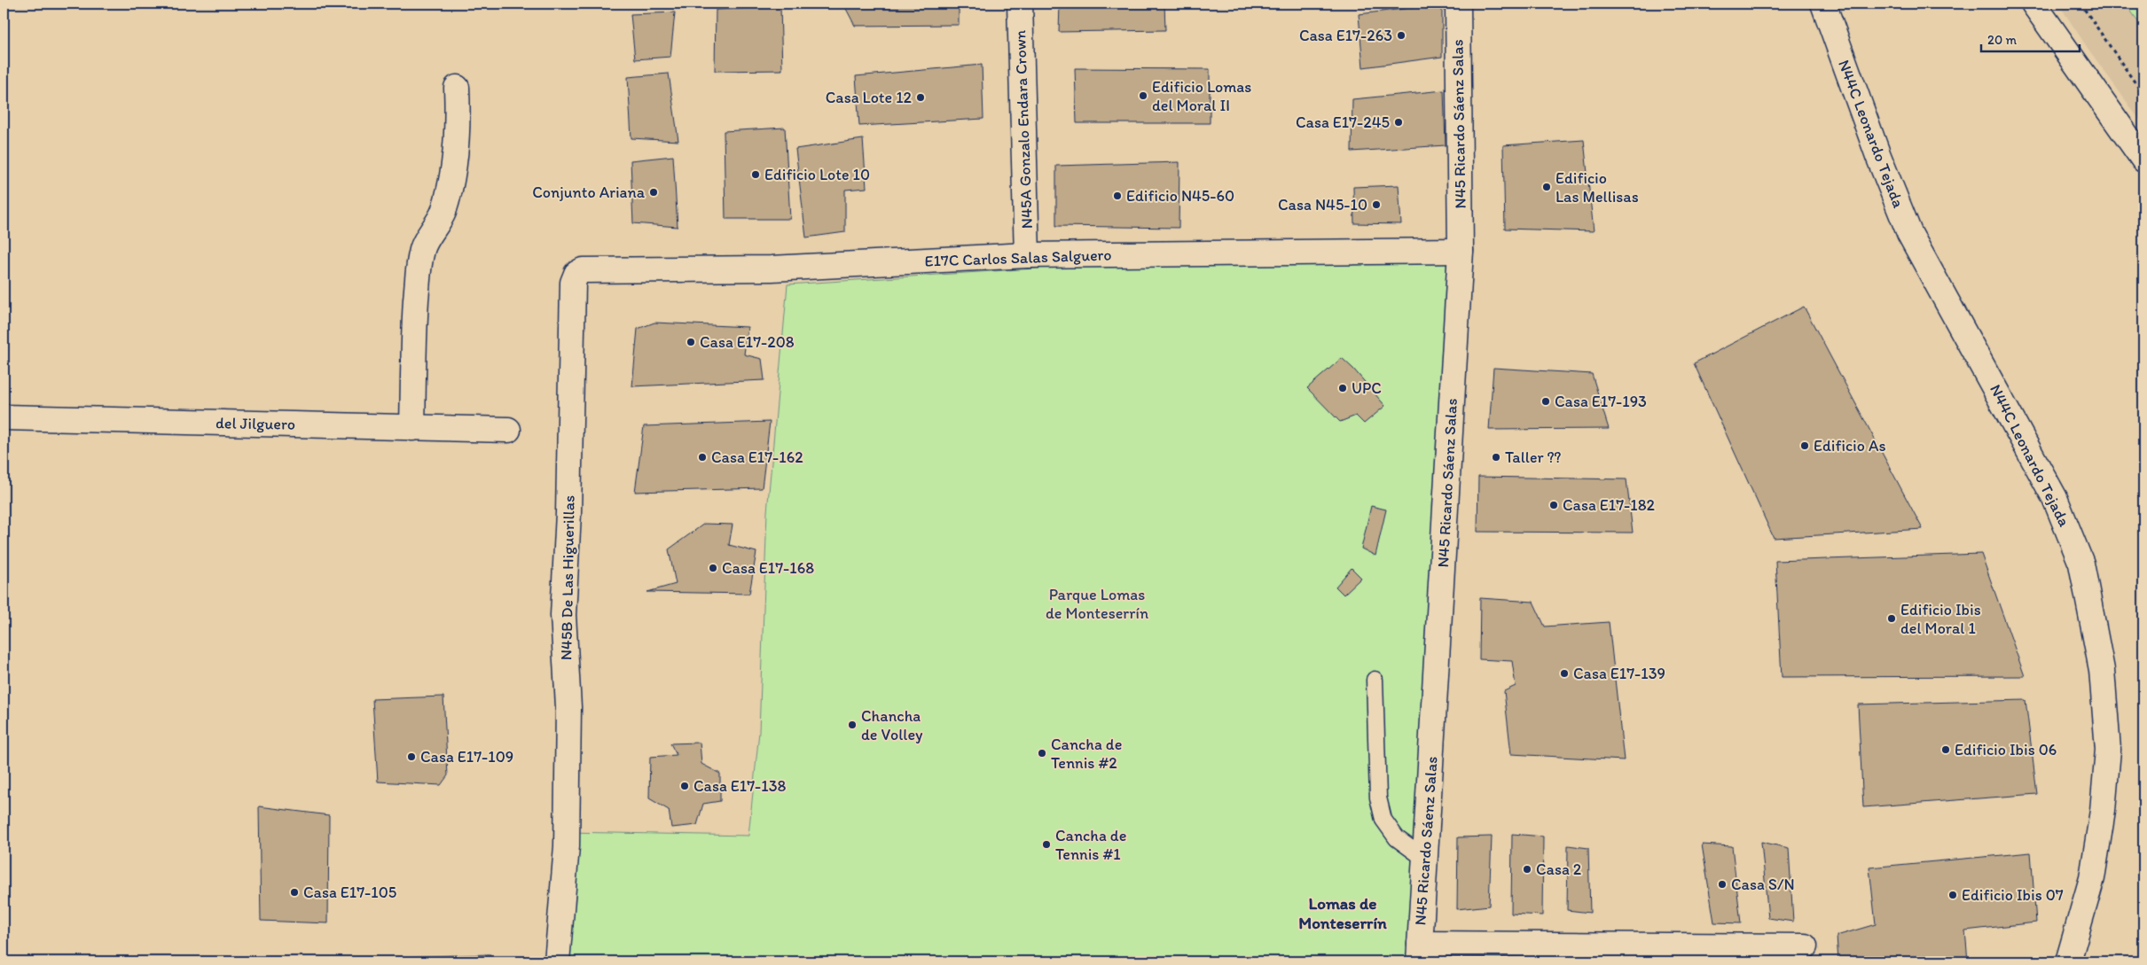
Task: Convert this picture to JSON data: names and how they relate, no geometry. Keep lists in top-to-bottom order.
{
  "streets": {
    "street": [
      "N45 Ricardo Sáenz Salas",
      "N45A Gonzalo Endara Crown",
      "N44C Leonardo Tejada",
      "E17C Carlos Salas Salguero",
      "del Jilguero",
      "N45B De Las Higuerillas"
    ]
  },
  "crossings": [
    ["N45 Ricardo Sáenz Salas", "E17C Carlos Salas Salguero"],
    ["N45A Gonzalo Endara Crown", "E17C Carlos Salas Salguero"],
    ["E17C Carlos Salas Salguero", "N45B De Las Higuerillas"]
  ],
  "districts": ["Lomas de Monteserrín"],
  "parks": ["Parque Lomas de Monteserrín"],
  "places": [
    "Casa E17-263",
    "Edificio Lomas del Moral II",
    "Casa Lote 12",
    "Casa E17-245",
    "Edificio Lote 10",
    "Edificio Las Mellisas",
    "Conjunto Ariana",
    "Edificio N45-60",
    "Casa N45-10",
    "Casa E17-208",
    "UPC",
    "Casa E17-193",
    "Edificio As",
    "Casa E17-162",
    "Taller ??",
    "Casa E17-182",
    "Casa E17-168",
    "Edificio Ibis del Moral 1",
    "Casa E17-139",
    "Chancha de Volley",
    "Edificio Ibis 06",
    "Cancha de Tennis #2",
    "Casa E17-109",
    "Casa E17-138",
    "Cancha de Tennis #1",
    "Casa 2",
    "Casa S/N",
    "Casa E17-105",
    "Edificio Ibis 07"
  ],
  "scale_bar": "20 m"
}
